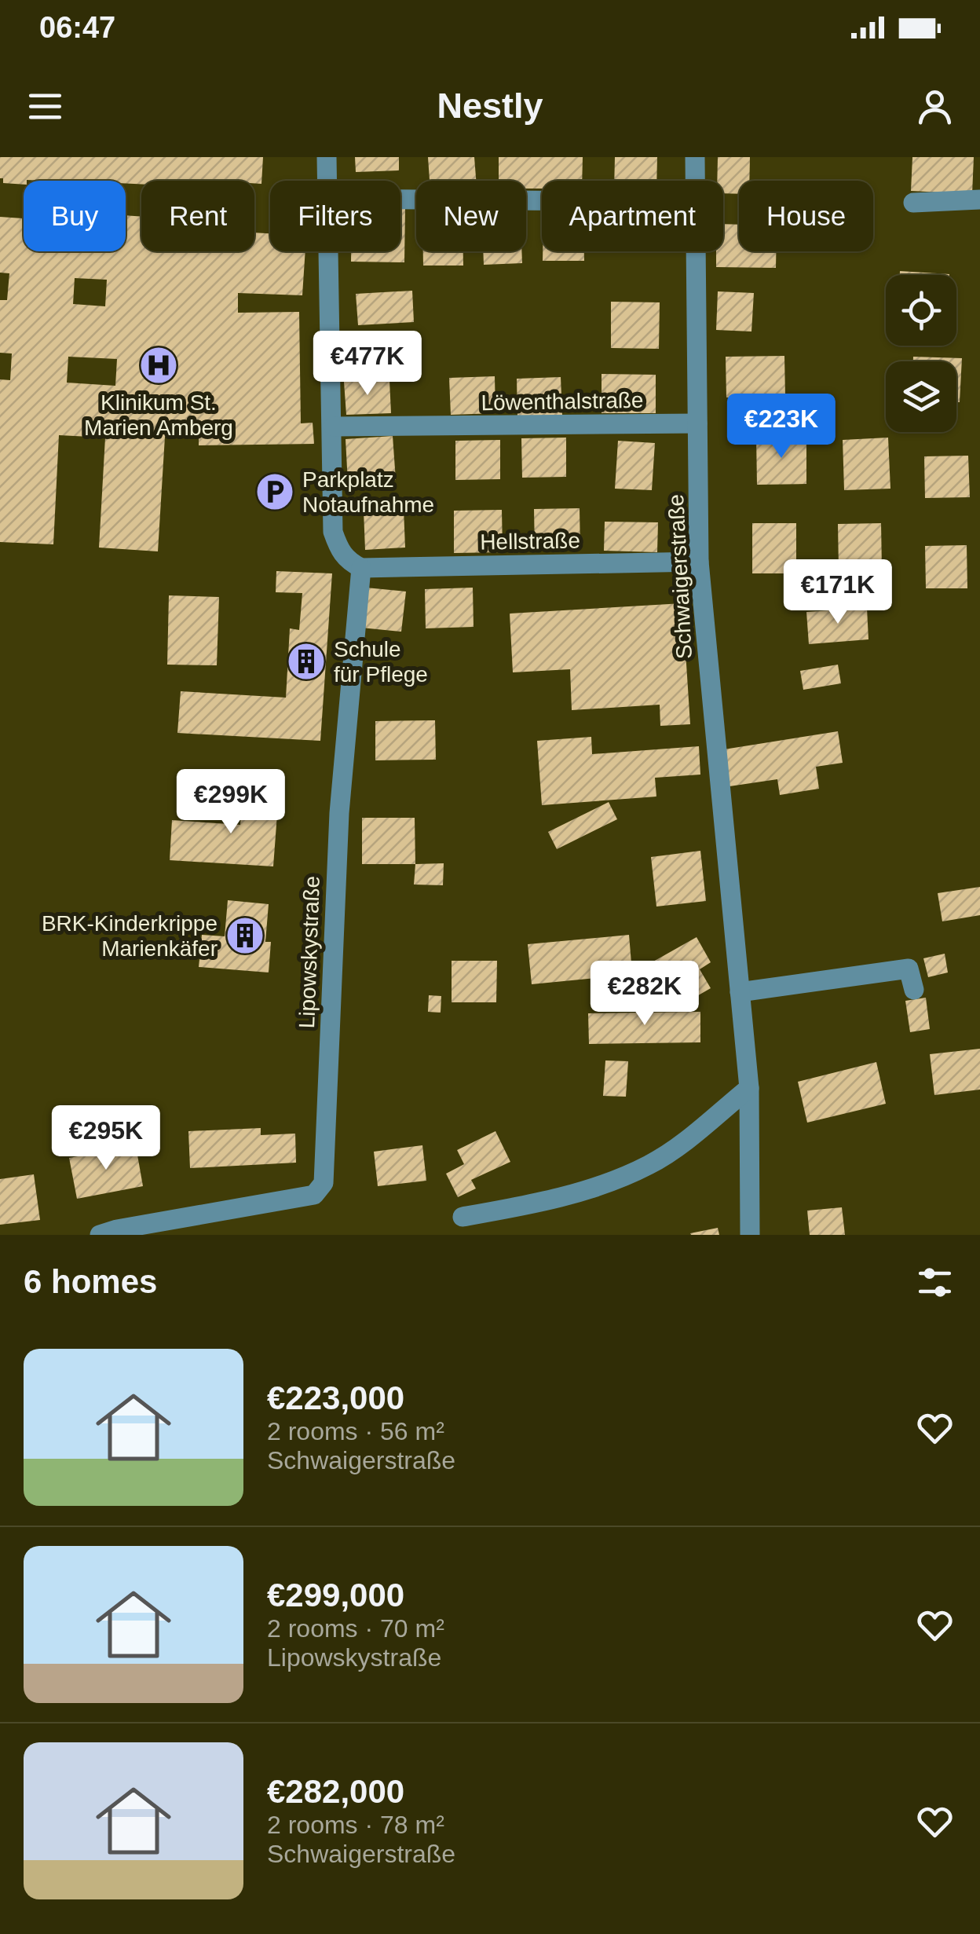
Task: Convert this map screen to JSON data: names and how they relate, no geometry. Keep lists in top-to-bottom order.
{
  "streets": {
    "street": [
      "Löwenthalstraße",
      "Hellstraße",
      "Schwaigerstraße",
      "Lipowskystraße"
    ]
  },
  "crossings": [
    ["Löwenthalstraße", "Schwaigerstraße"],
    ["Hellstraße", "Schwaigerstraße"],
    ["Hellstraße", "Lipowskystraße"]
  ],
  "places": {
    "hospital": ["Klinikum St. Marien Amberg"],
    "parking": ["Parkplatz Notaufnahme"],
    "building": ["Schule für Pflege", "BRK-Kinderkrippe Marienkäfer"]
  },
  "page": {
    "status": "06:47",
    "header": "Nestly",
    "chip": [
      "Buy",
      "Rent",
      "Filters",
      "New",
      "Apartment",
      "House"
    ],
    "price": [
      "€477K",
      "€223K",
      "€171K",
      "€299K",
      "€282K",
      "€295K"
    ],
    "heading": "6 homes",
    "list": [
      {
        "name": "€223,000",
        "note": "2 rooms · 56 m² · Schwaigerstraße"
      },
      {
        "name": "€299,000",
        "note": "2 rooms · 70 m² · Lipowskystraße"
      },
      {
        "name": "€282,000",
        "note": "2 rooms · 78 m² · Schwaigerstraße"
      }
    ]
  }
}
